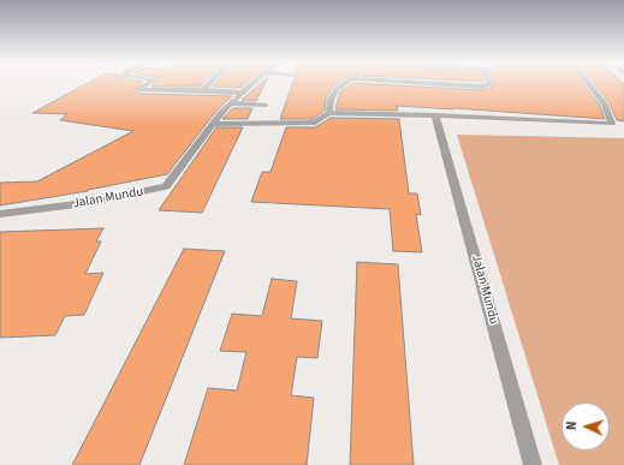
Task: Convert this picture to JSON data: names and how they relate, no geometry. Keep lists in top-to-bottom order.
{
  "streets": {
    "street": ["Jalan Mundu"]
  },
  "north": "left"
}
